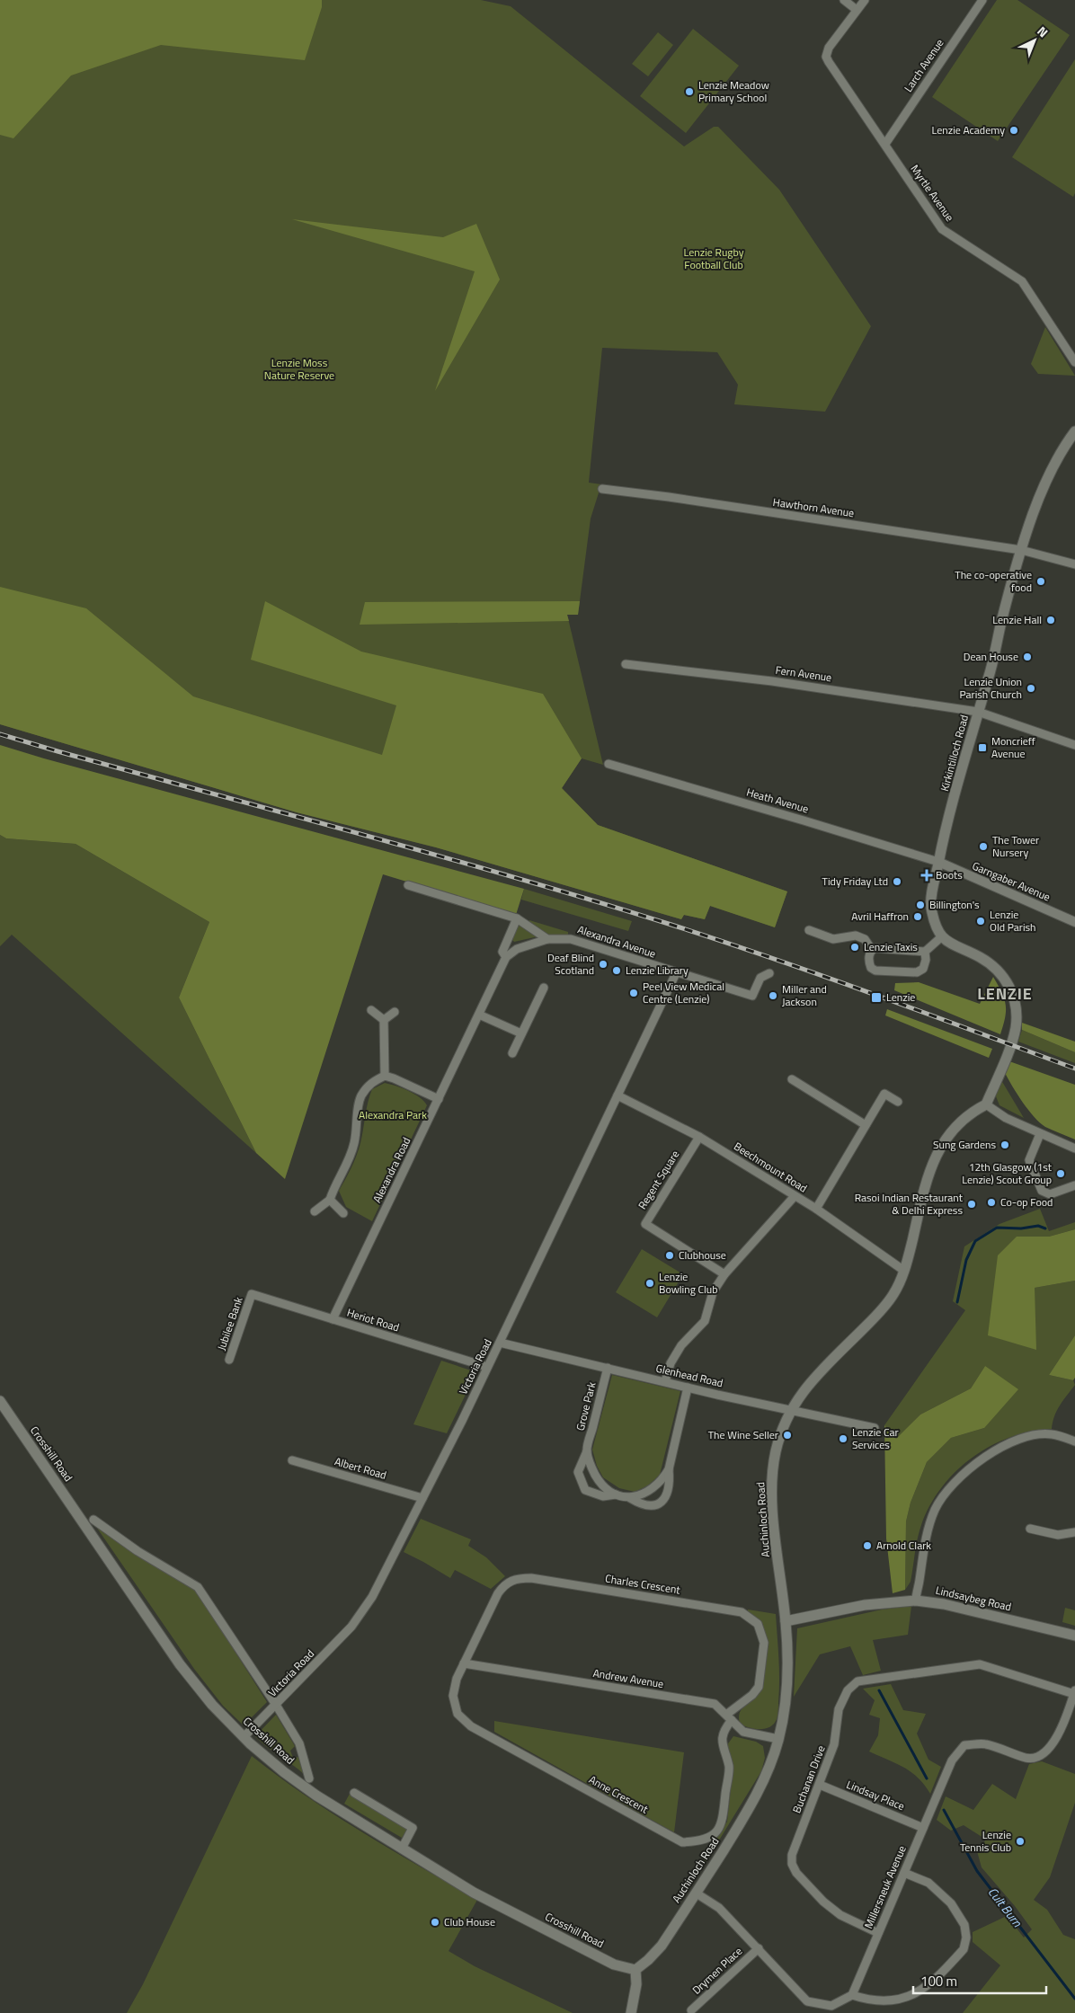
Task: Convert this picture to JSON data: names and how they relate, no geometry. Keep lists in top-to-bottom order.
{
  "streets": {
    "main road": [
      "Kirkintilloch Road",
      "Crosshill Road",
      "Auchinloch Road",
      "Lindsaybeg Road"
    ],
    "street": [
      "Larch Avenue",
      "Myrtle Avenue",
      "Hawthorn Avenue",
      "Fern Avenue",
      "Heath Avenue",
      "Garngaber Avenue",
      "Alexandra Avenue",
      "Beechmount Road",
      "Alexandra Road",
      "Regent Square",
      "Heriot Road",
      "Jubilee Bank",
      "Victoria Road",
      "Glenhead Road",
      "Grove Park",
      "Albert Road",
      "Charles Crescent",
      "Andrew Avenue",
      "Buchanan Drive",
      "Anne Crescent",
      "Lindsay Place",
      "Millersneuk Avenue",
      "Drymen Place"
    ]
  },
  "crossings": [
    ["Larch Avenue", "Myrtle Avenue"],
    ["Hawthorn Avenue", "Kirkintilloch Road"],
    ["Fern Avenue", "Kirkintilloch Road"],
    ["Kirkintilloch Road", "Heath Avenue"],
    ["Kirkintilloch Road", "Garngaber Avenue"],
    ["Heath Avenue", "Garngaber Avenue"],
    ["Alexandra Avenue", "Alexandra Road"],
    ["Alexandra Avenue", "Victoria Road"],
    ["Beechmount Road", "Regent Square"],
    ["Beechmount Road", "Victoria Road"],
    ["Beechmount Road", "Auchinloch Road"],
    ["Alexandra Road", "Heriot Road"],
    ["Heriot Road", "Jubilee Bank"],
    ["Heriot Road", "Victoria Road"],
    ["Victoria Road", "Glenhead Road"],
    ["Victoria Road", "Crosshill Road"],
    ["Victoria Road", "Albert Road"],
    ["Glenhead Road", "Grove Park"],
    ["Glenhead Road", "Auchinloch Road"],
    ["Crosshill Road", "Auchinloch Road"],
    ["Auchinloch Road", "Lindsaybeg Road"],
    ["Auchinloch Road", "Andrew Avenue"],
    ["Charles Crescent", "Andrew Avenue"],
    ["Charles Crescent", "Anne Crescent"],
    ["Andrew Avenue", "Anne Crescent"],
    ["Buchanan Drive", "Lindsay Place"],
    ["Buchanan Drive", "Millersneuk Avenue"],
    ["Lindsay Place", "Millersneuk Avenue"]
  ],
  "districts": ["LENZIE"],
  "water": ["Cult Burn"],
  "parks": ["Lenzie Rugby Football Club", "Lenzie Moss Nature Reserve", "Alexandra Park"],
  "places": {
    "other": [
      "Lenzie Meadow Primary School",
      "Lenzie Academy",
      "The co-operative food",
      "Lenzie Hall",
      "Dean House",
      "Lenzie Union Parish Church",
      "The Tower Nursery",
      "Tidy Friday Ltd",
      "Billington's",
      "Avril Haffron",
      "Lenzie Old Parish",
      "Lenzie Taxis",
      "Deaf Blind Scotland",
      "Lenzie Library",
      "Peel View Medical Centre (Lenzie)",
      "Miller and Jackson",
      "Sung Gardens",
      "12th Glasgow (1st Lenzie) Scout Group",
      "Co-op Food",
      "Rasoi Indian Restaurant & Delhi Express",
      "Clubhouse",
      "Lenzie Bowling Club",
      "The Wine Seller",
      "Lenzie Car Services",
      "Arnold Clark",
      "Lenzie Tennis Club",
      "Club House"
    ],
    "transit": ["Moncrieff Avenue", "Lenzie"],
    "health": ["Boots"]
  },
  "scale_bar": "100 m",
  "north": "top right"
}
